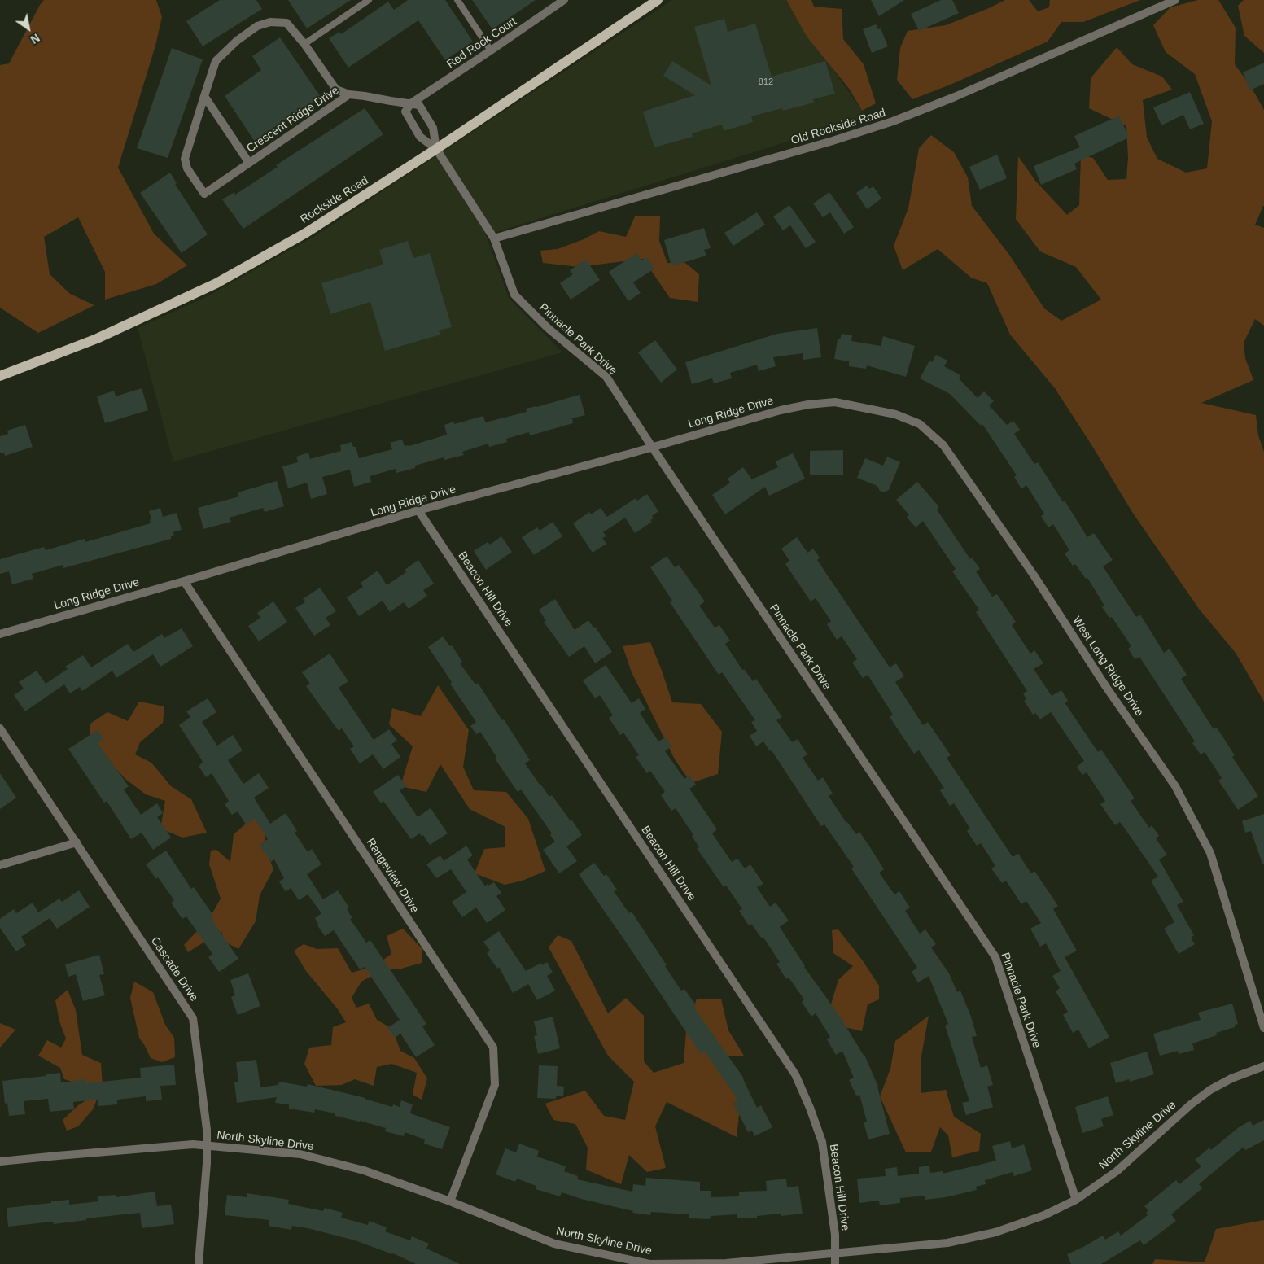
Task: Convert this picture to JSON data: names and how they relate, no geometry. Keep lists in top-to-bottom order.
{
  "streets": {
    "main road": ["Rockside Road"],
    "street": [
      "Red Rock Court",
      "Crescent Ridge Drive",
      "Old Rockside Road",
      "Pinnacle Park Drive",
      "Long Ridge Drive",
      "Beacon Hill Drive",
      "West Long Ridge Drive",
      "Rangeview Drive",
      "Cascade Drive",
      "North Skyline Drive"
    ]
  },
  "crossings": [
    ["Red Rock Court", "Crescent Ridge Drive"],
    ["Old Rockside Road", "Pinnacle Park Drive"],
    ["Rockside Road", "Pinnacle Park Drive"],
    ["Pinnacle Park Drive", "Long Ridge Drive"],
    ["Pinnacle Park Drive", "North Skyline Drive"],
    ["Long Ridge Drive", "Beacon Hill Drive"],
    ["Long Ridge Drive", "West Long Ridge Drive"],
    ["Long Ridge Drive", "Rangeview Drive"],
    ["Beacon Hill Drive", "North Skyline Drive"],
    ["Rangeview Drive", "North Skyline Drive"],
    ["Cascade Drive", "North Skyline Drive"]
  ],
  "house_numbers": ["812"],
  "north": "bottom right"
}
